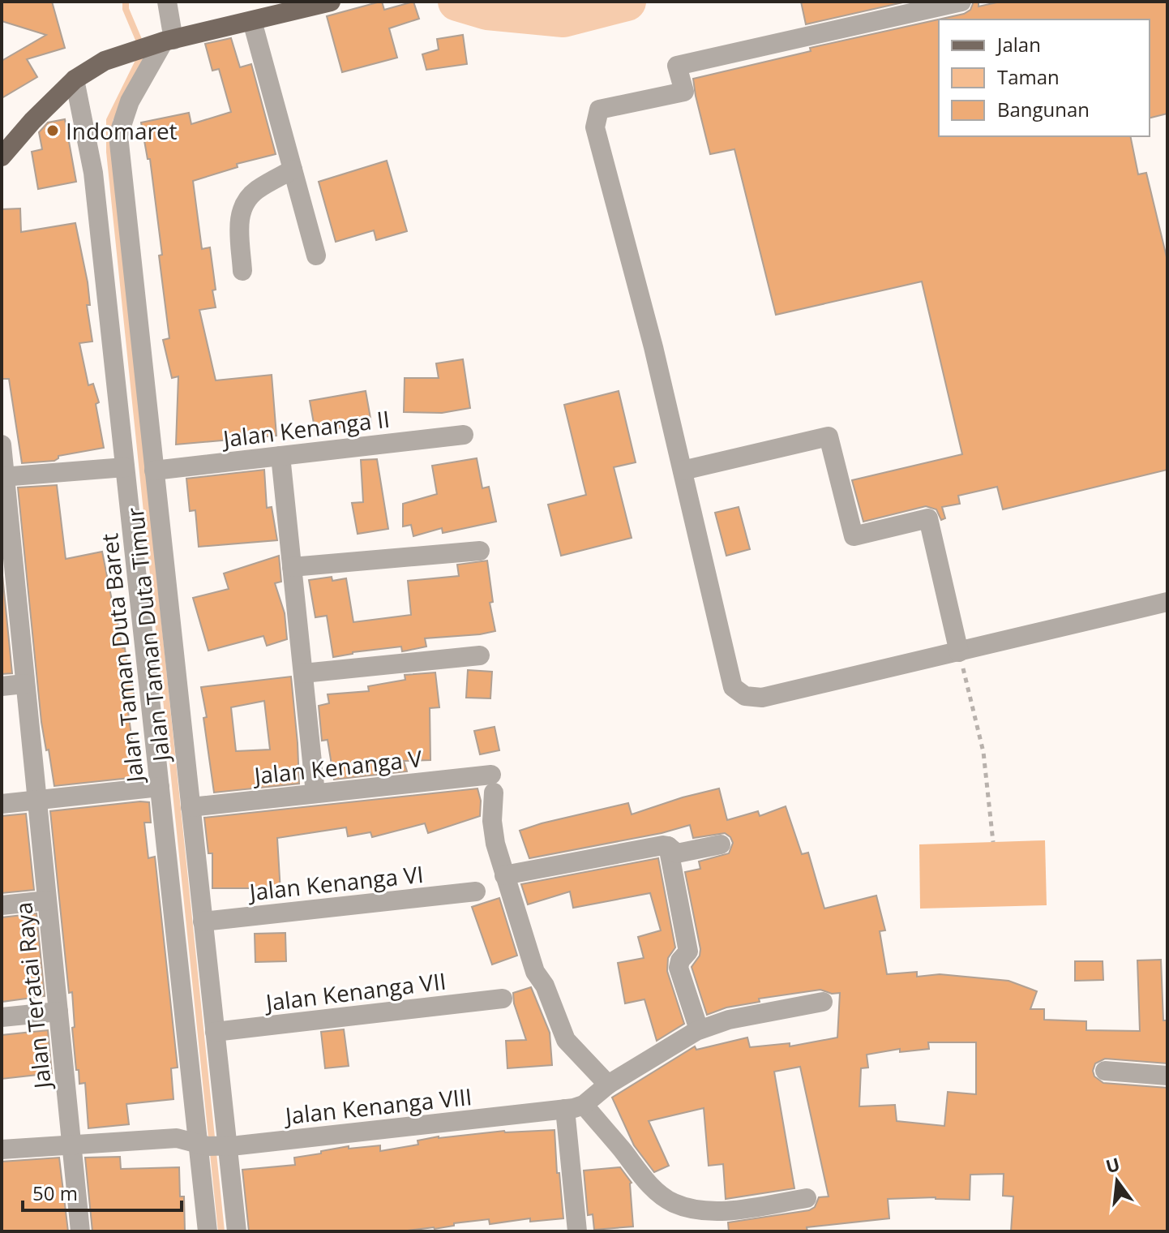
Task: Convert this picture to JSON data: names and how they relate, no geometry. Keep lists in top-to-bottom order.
{
  "streets": {
    "street": [
      "Jalan Kenanga II",
      "Jalan Taman Duta Timur",
      "Jalan Taman Duta Baret",
      "Jalan Kenanga V",
      "Jalan Kenanga VI",
      "Jalan Kenanga VII",
      "Jalan Teratai Raya",
      "Jalan Kenanga VIII"
    ]
  },
  "crossings": [
    ["Jalan Kenanga II", "Jalan Taman Duta Timur"],
    ["Jalan Taman Duta Timur", "Jalan Taman Duta Baret"],
    ["Jalan Taman Duta Timur", "Jalan Kenanga V"],
    ["Jalan Taman Duta Timur", "Jalan Kenanga VI"],
    ["Jalan Taman Duta Timur", "Jalan Kenanga VII"],
    ["Jalan Taman Duta Timur", "Jalan Kenanga VIII"],
    ["Jalan Taman Duta Baret", "Jalan Kenanga VIII"],
    ["Jalan Teratai Raya", "Jalan Kenanga VIII"]
  ],
  "places": ["Indomaret"],
  "legend": ["Jalan", "Taman", "Bangunan"],
  "scale_bar": "50 m",
  "north": "top"
}
